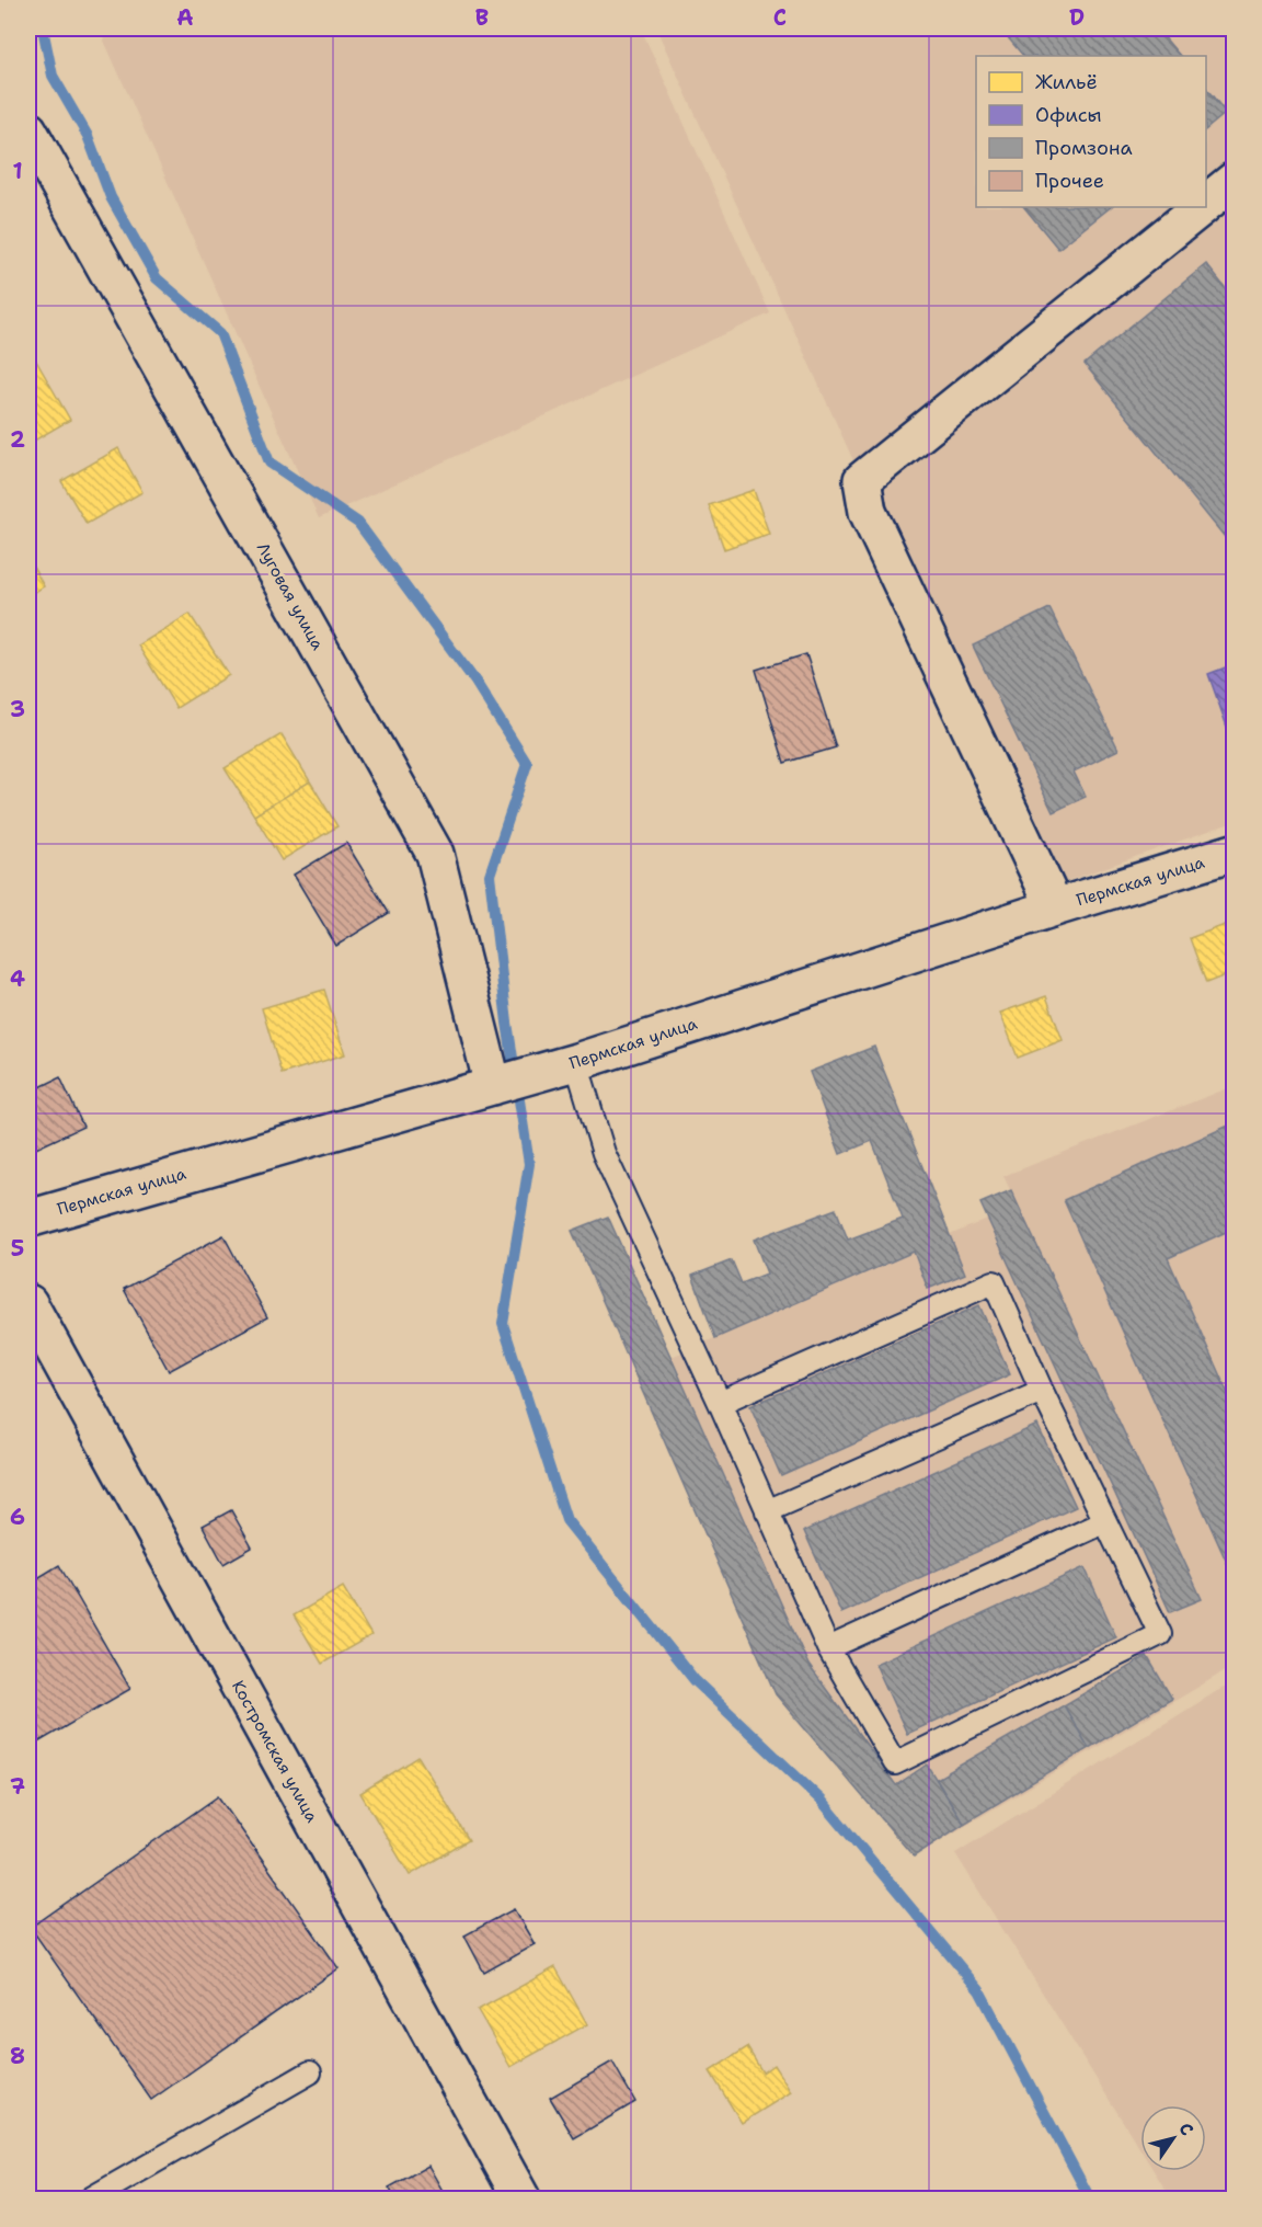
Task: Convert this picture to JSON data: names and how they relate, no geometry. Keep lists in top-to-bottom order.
{
  "streets": {
    "street": ["Луговая улица", "Пермская улица", "Костромская улица"]
  },
  "crossings": [
    ["Луговая улица", "Пермская улица"]
  ],
  "legend": [
    "Жильё",
    "Офисы",
    "Промзона",
    "Прочее"
  ],
  "north": "top right",
  "grid": {
    "columns": [
      "A",
      "B",
      "C",
      "D"
    ],
    "rows": [
      "1",
      "2",
      "3",
      "4",
      "5",
      "6",
      "7",
      "8"
    ]
  }
}
